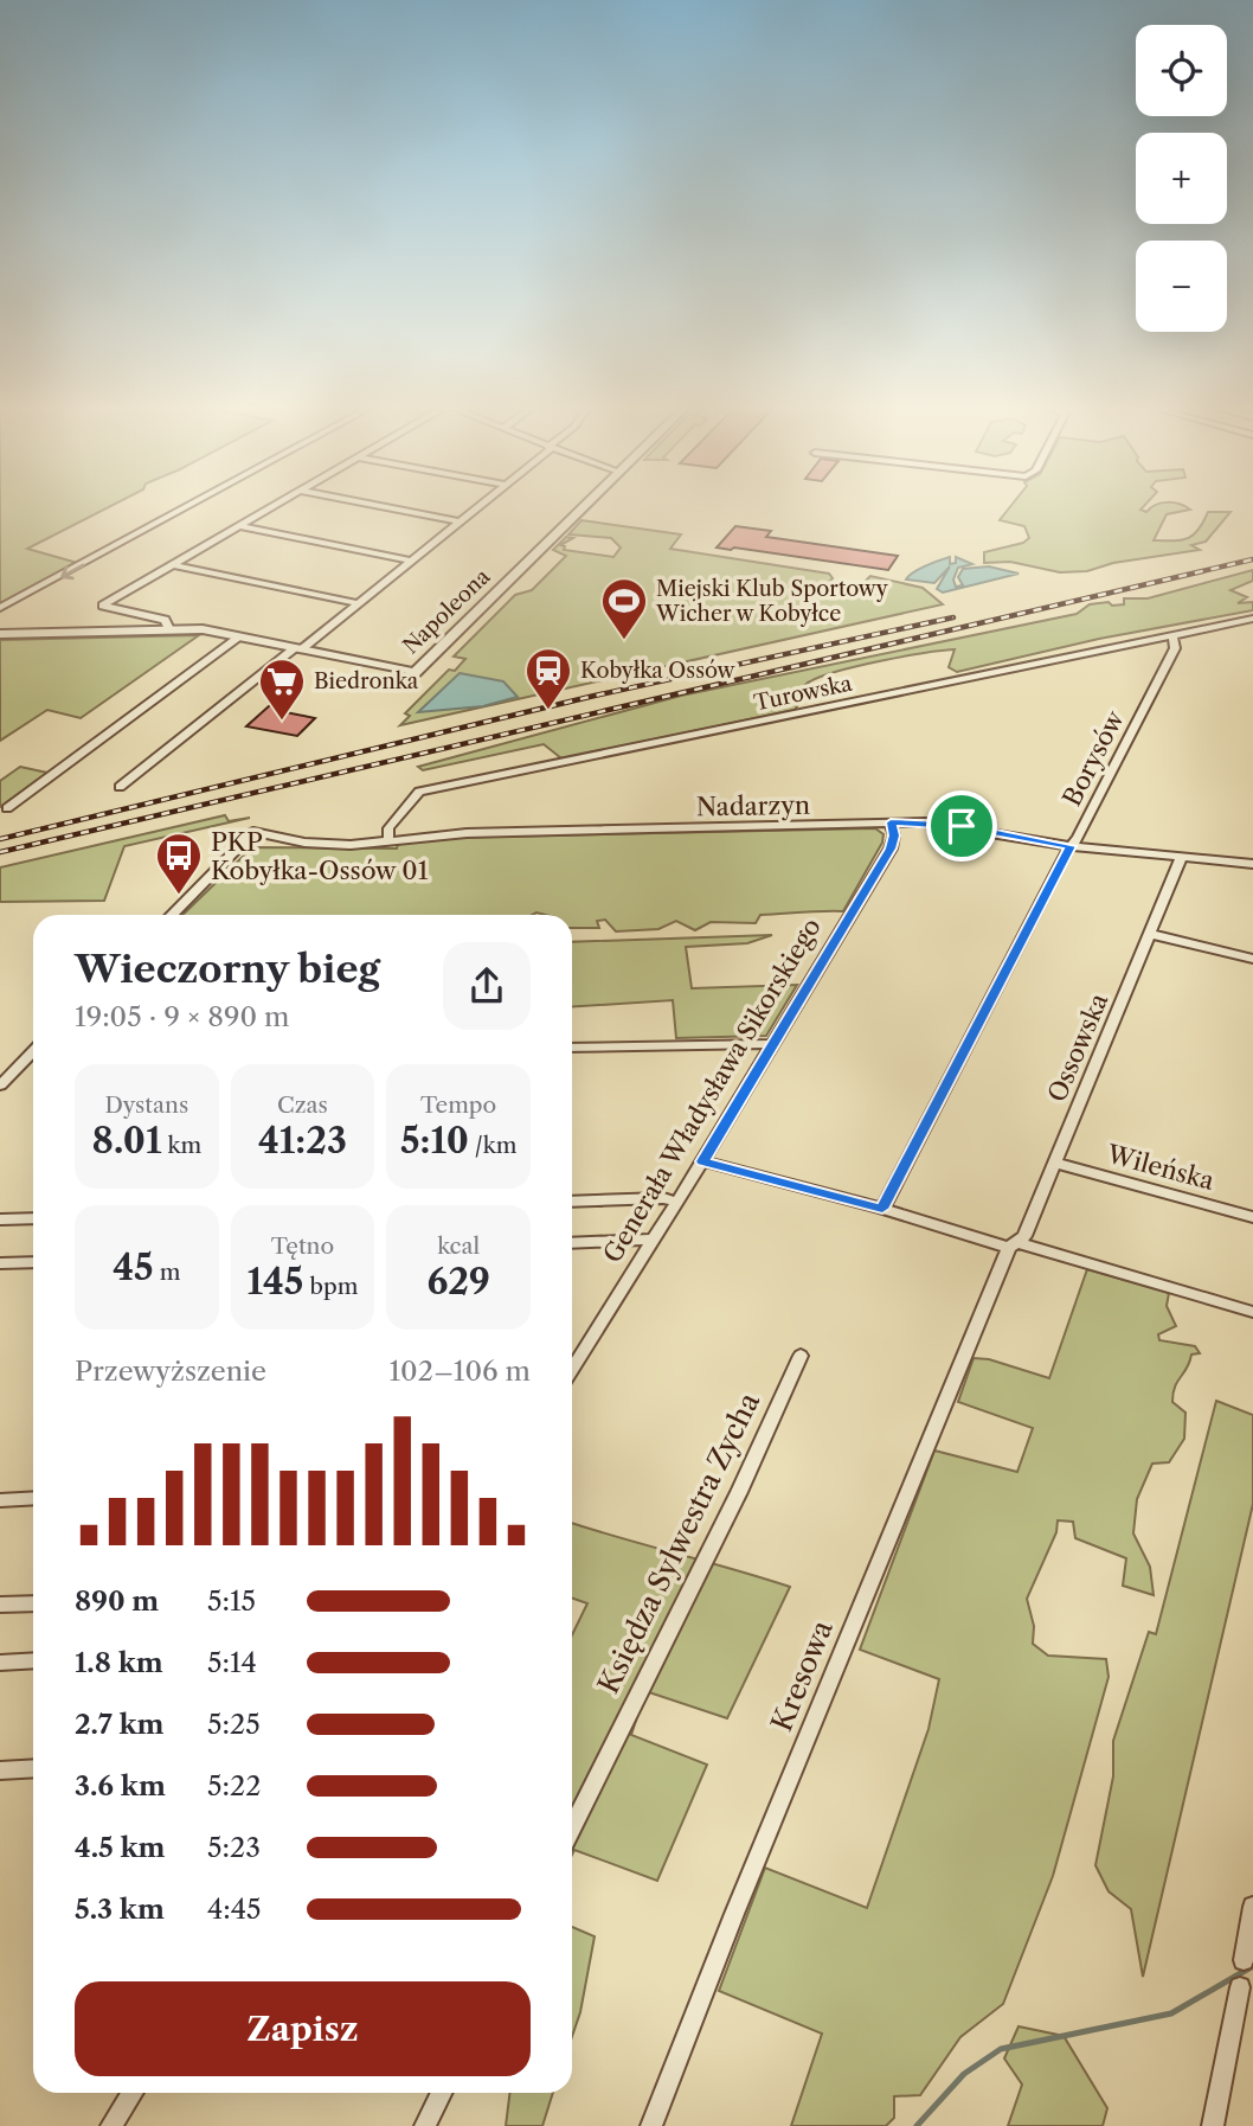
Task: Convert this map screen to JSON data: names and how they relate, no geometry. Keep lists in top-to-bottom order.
{
  "streets": {
    "street": [
      "Napoleona",
      "Turowska",
      "Borysów",
      "Nadarzyn",
      "Ossowska",
      "Generała Władysława Sikorskiego",
      "Wileńska",
      "Księdza Sylwestra Zycha",
      "Kresowa"
    ]
  },
  "crossings": [
    ["Turowska", "Borysów"],
    ["Turowska", "Nadarzyn"],
    ["Borysów", "Nadarzyn"],
    ["Nadarzyn", "Ossowska"],
    ["Nadarzyn", "Generała Władysława Sikorskiego"],
    ["Ossowska", "Wileńska"],
    ["Ossowska", "Kresowa"]
  ],
  "places": {
    "sports": ["Miejski Klub Sportowy Wicher w Kobyłce"],
    "station": ["Kobyłka Ossów"],
    "supermarket": ["Biedronka"],
    "bus stop": ["PKP Kobyłka-Ossów 01"]
  },
  "page": {
    "map_buttons": ["+", "−"],
    "heading": ["Wieczorny bieg", "19:05 · 9 × 890 m"],
    "stats": [
      ["Dystans", "8.01 km"],
      ["Czas", "41:23"],
      ["Tempo", "5:10 /km"],
      ["45 m"],
      ["Tętno", "145 bpm"],
      ["kcal", "629"]
    ],
    "chart": ["Przewyższenie", "102–106 m"],
    "list": [
      {
        "name": "890 m",
        "note": "5:15"
      },
      {
        "name": "1.8 km",
        "note": "5:14"
      },
      {
        "name": "2.7 km",
        "note": "5:25"
      },
      {
        "name": "3.6 km",
        "note": "5:22"
      },
      {
        "name": "4.5 km",
        "note": "5:23"
      },
      {
        "name": "5.3 km",
        "note": "4:45"
      }
    ],
    "buttons": "Zapisz"
  }
}
